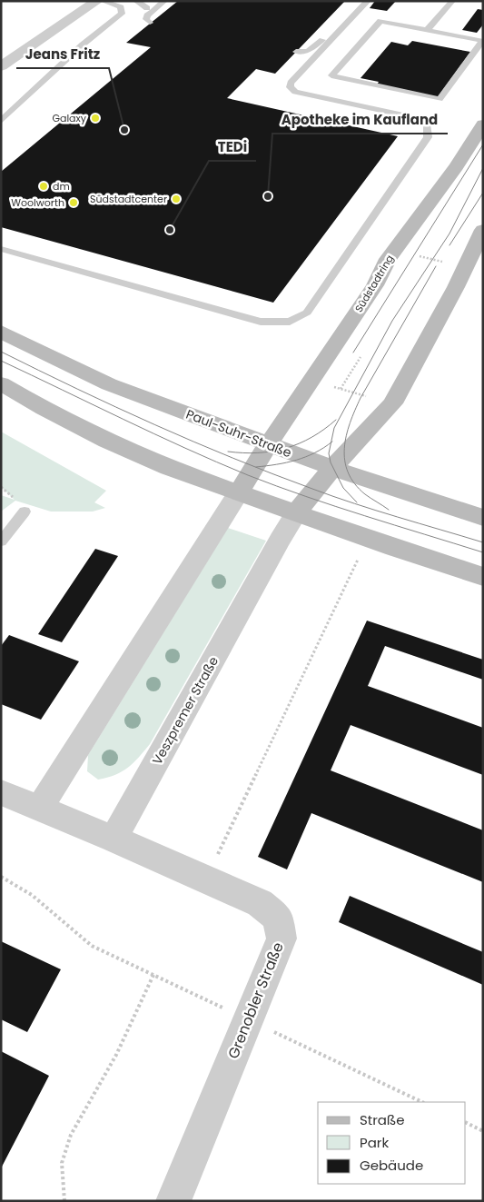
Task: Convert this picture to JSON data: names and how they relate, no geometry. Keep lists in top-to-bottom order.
{
  "streets": {
    "street": [
      "Südstadtring",
      "Paul-Suhr-Straße",
      "Veszpremer Straße",
      "Grenobler Straße"
    ]
  },
  "crossings": [
    ["Südstadtring", "Paul-Suhr-Straße"],
    ["Veszpremer Straße", "Grenobler Straße"]
  ],
  "places": [
    "Galaxy",
    "Jeans Fritz",
    "dm",
    "Apotheke im Kaufland",
    "Südstadtcenter",
    "Woolworth",
    "TEDi"
  ],
  "legend": ["Straße", "Park", "Gebäude"]
}
